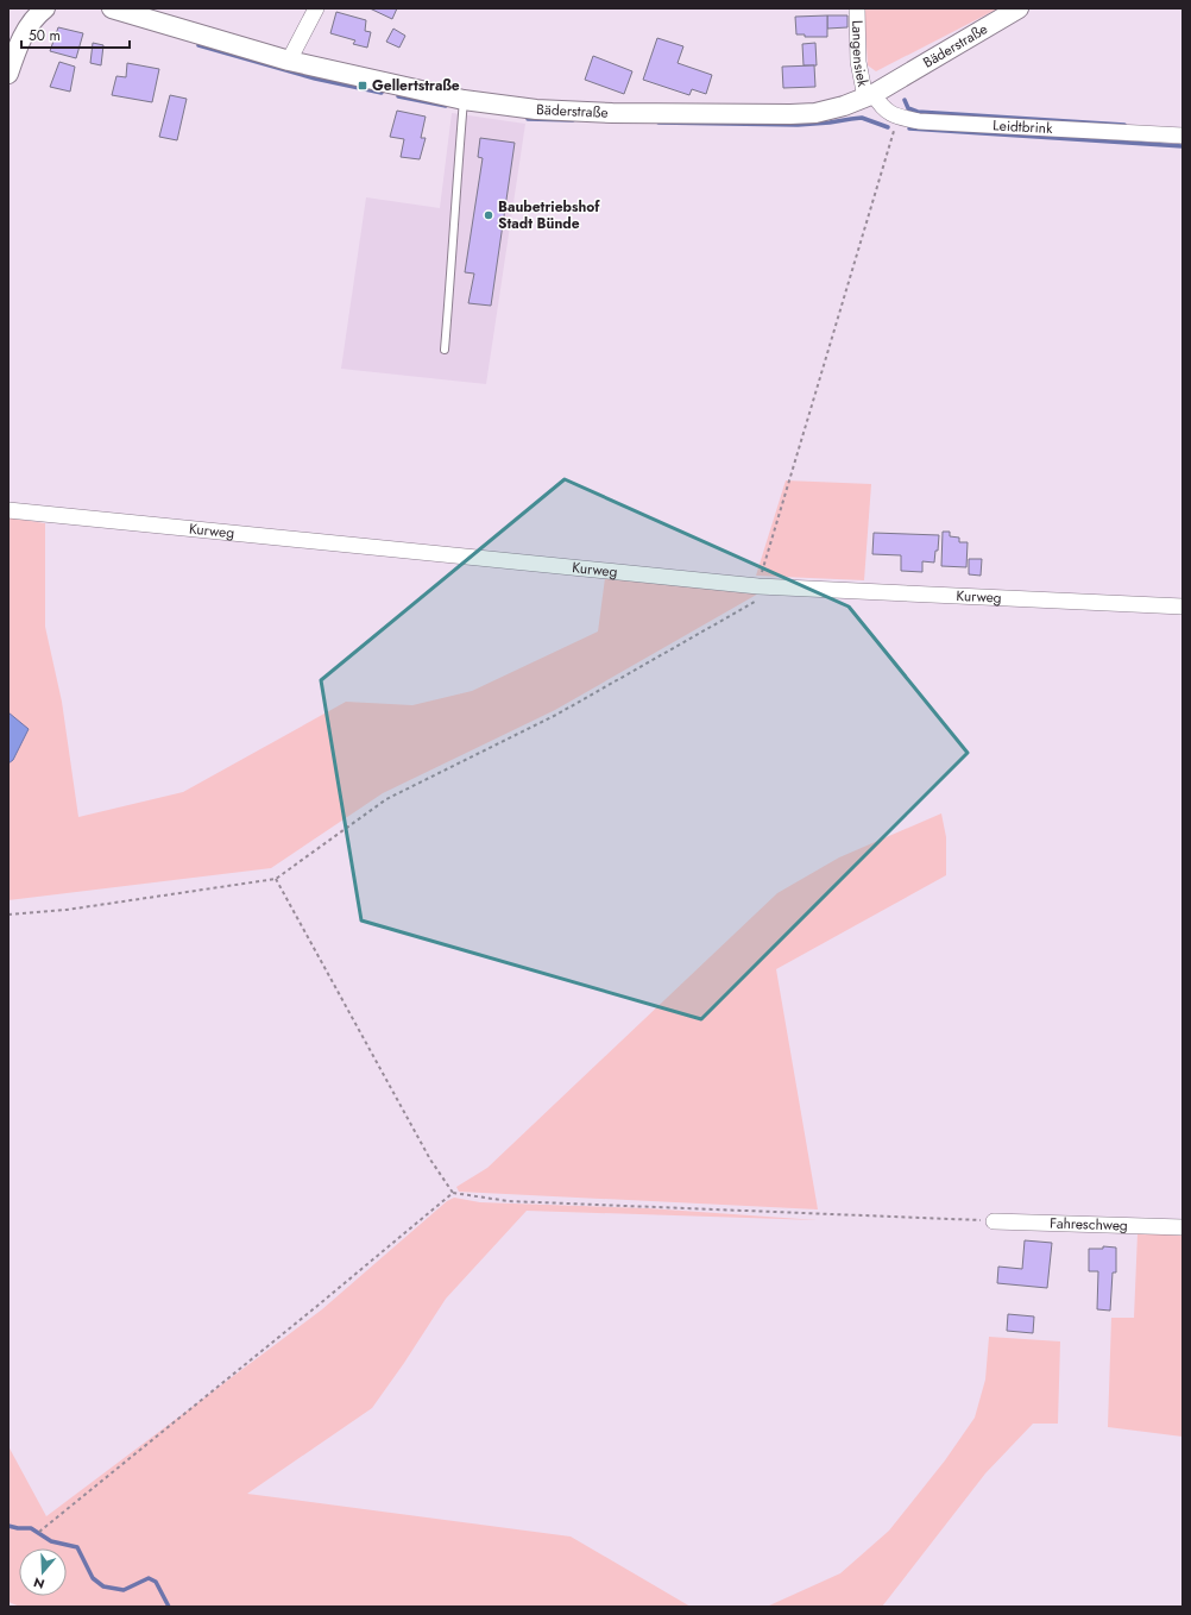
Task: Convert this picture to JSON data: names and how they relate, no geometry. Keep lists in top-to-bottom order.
{
  "streets": {
    "street": [
      "Bäderstraße",
      "Langensiek",
      "Leidtbrink",
      "Kurweg",
      "Fahreschweg"
    ]
  },
  "crossings": [
    ["Bäderstraße", "Langensiek"],
    ["Bäderstraße", "Leidtbrink"],
    ["Langensiek", "Leidtbrink"]
  ],
  "places": {
    "transit": ["Gellertstraße"],
    "other": ["Baubetriebshof Stadt Bünde"]
  },
  "scale_bar": "50 m",
  "north": "bottom"
}
